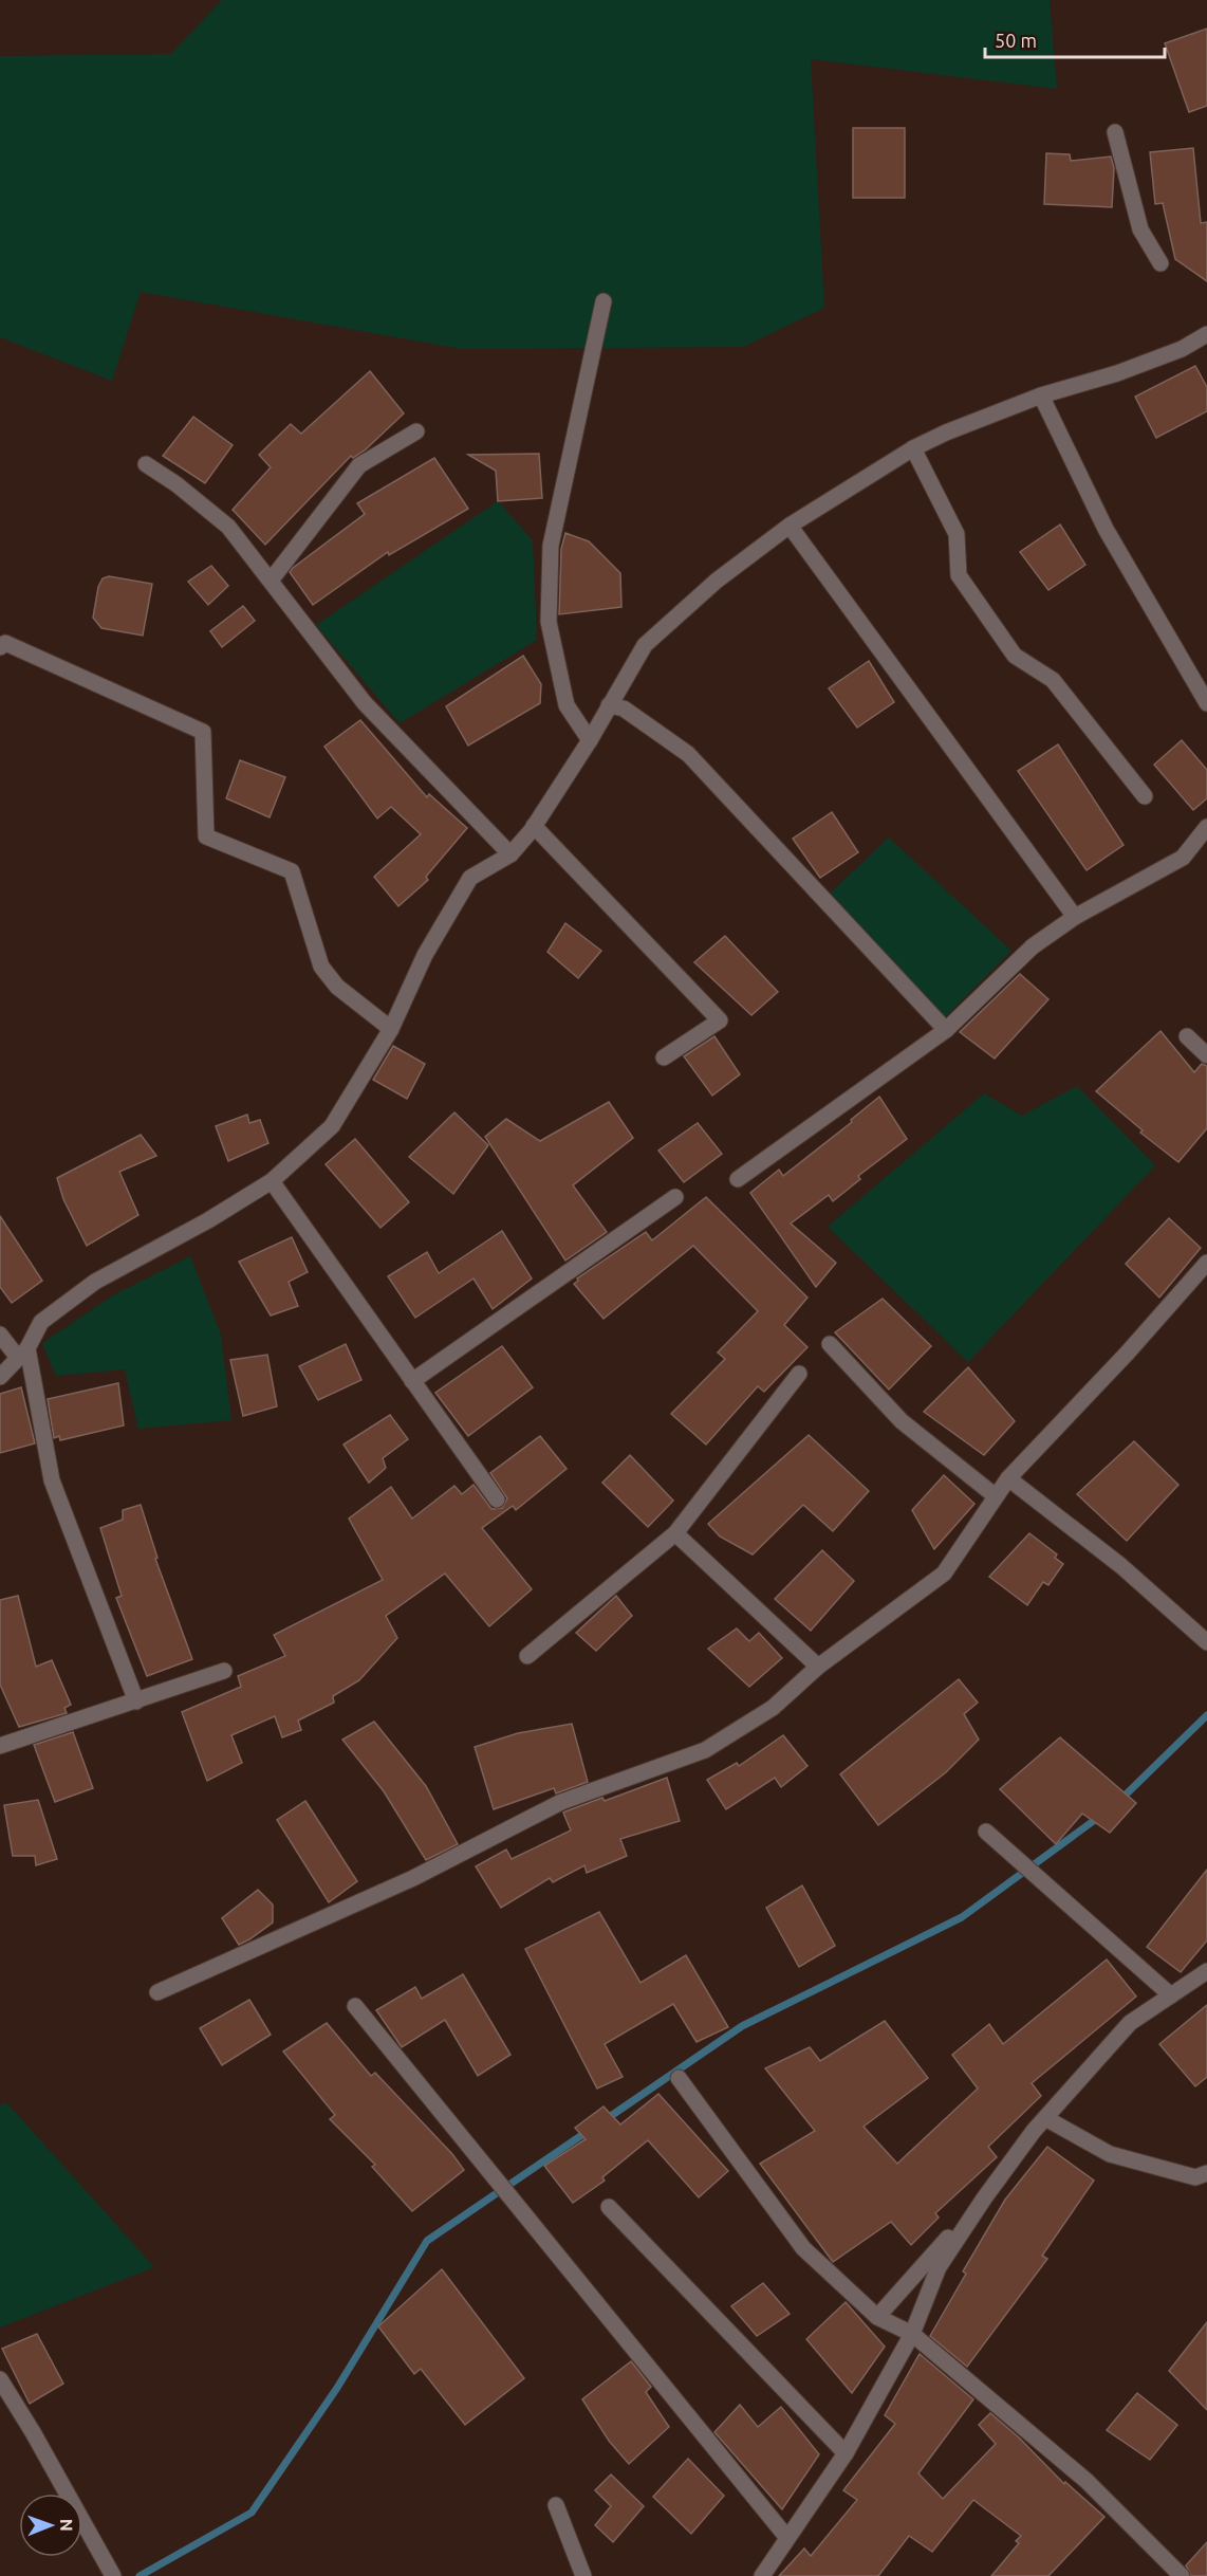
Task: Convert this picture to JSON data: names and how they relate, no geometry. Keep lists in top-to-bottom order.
{
  "scale_bar": "50 m",
  "north": "right"
}
